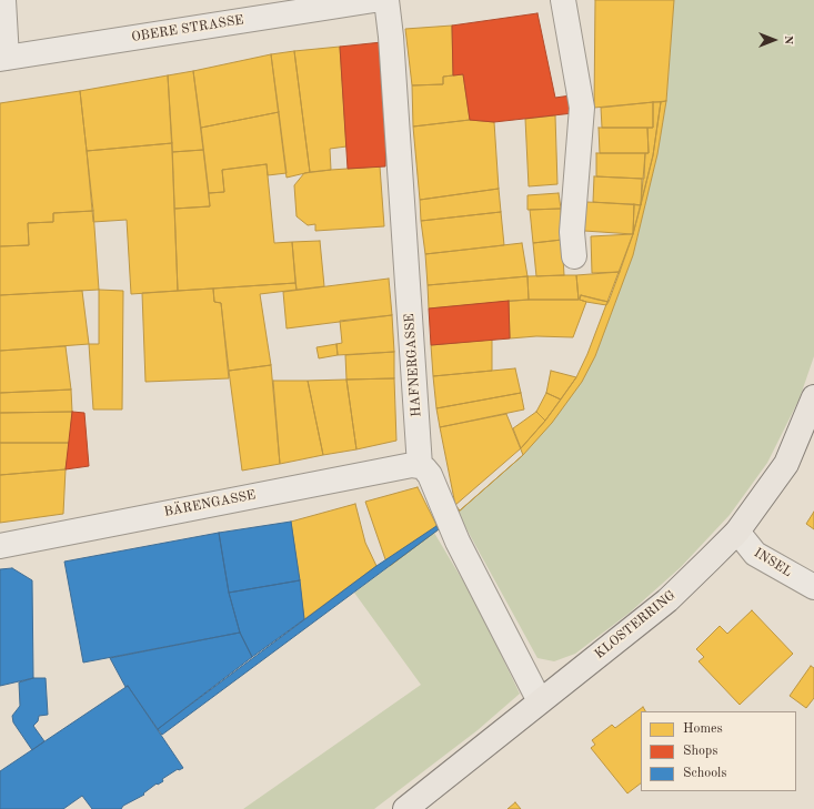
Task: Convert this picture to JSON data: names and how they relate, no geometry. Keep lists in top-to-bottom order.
{
  "streets": {
    "main road": ["KLOSTERRING"],
    "street": [
      "OBERE STRASSE",
      "HAFNERGASSE",
      "BÄRENGASSE",
      "INSEL"
    ]
  },
  "crossings": [
    ["HAFNERGASSE", "BÄRENGASSE"],
    ["INSEL", "KLOSTERRING"]
  ],
  "legend": ["Homes", "Shops", "Schools"],
  "north": "right"
}
